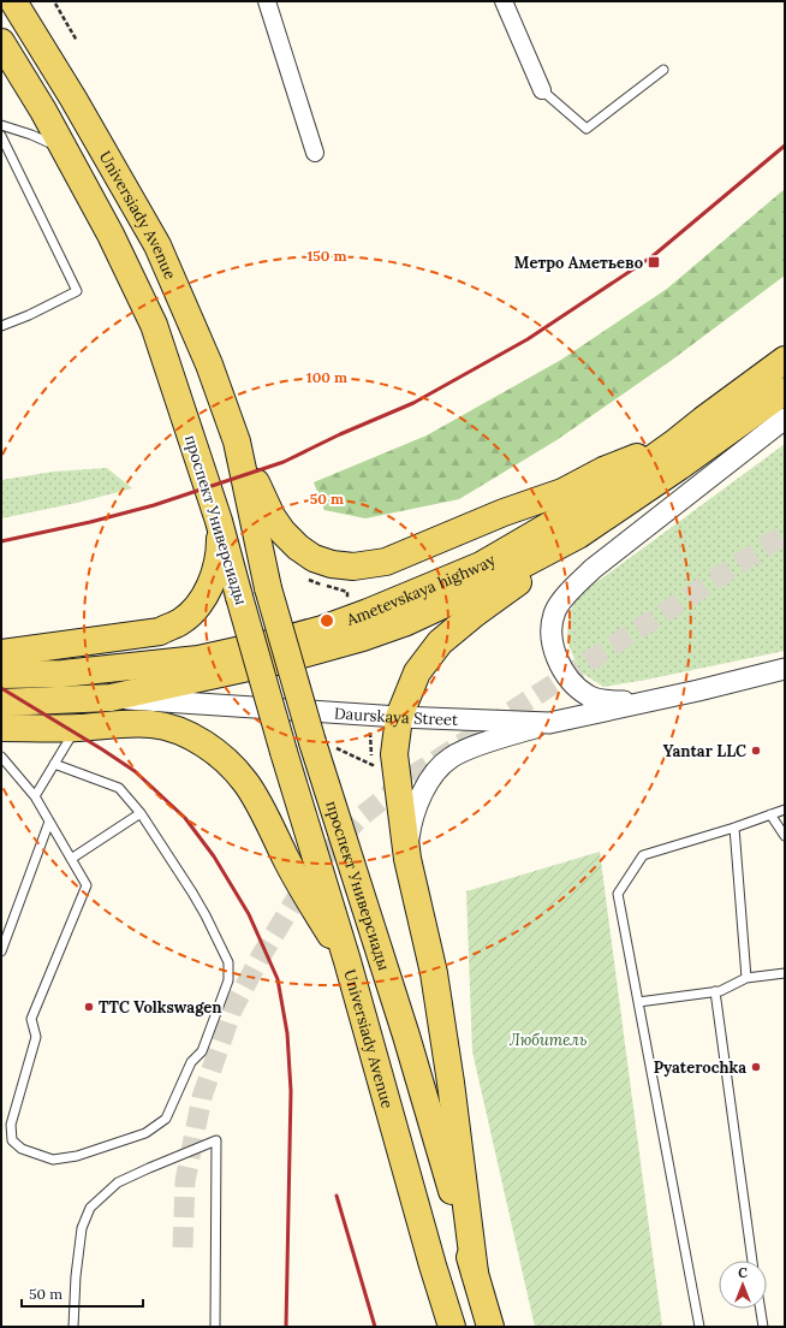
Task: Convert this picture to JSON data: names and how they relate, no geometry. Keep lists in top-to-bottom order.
{
  "streets": {
    "main road": [
      "Universiady Avenue",
      "проспект Универсиады",
      "Ametevskaya highway",
      "Daurskaya Street"
    ]
  },
  "crossings": [
    ["Universiady Avenue", "проспект Универсиады"],
    ["Ametevskaya highway", "Daurskaya Street"]
  ],
  "parks": ["Любитель"],
  "places": {
    "transit": ["Метро Аметьево"],
    "other": ["Yantar LLC", "ТТС Volkswagen", "Pyaterochka"]
  },
  "scale_bar": "50 m",
  "north": "top",
  "rings": ["150 m", "100 m", "50 m"]
}
